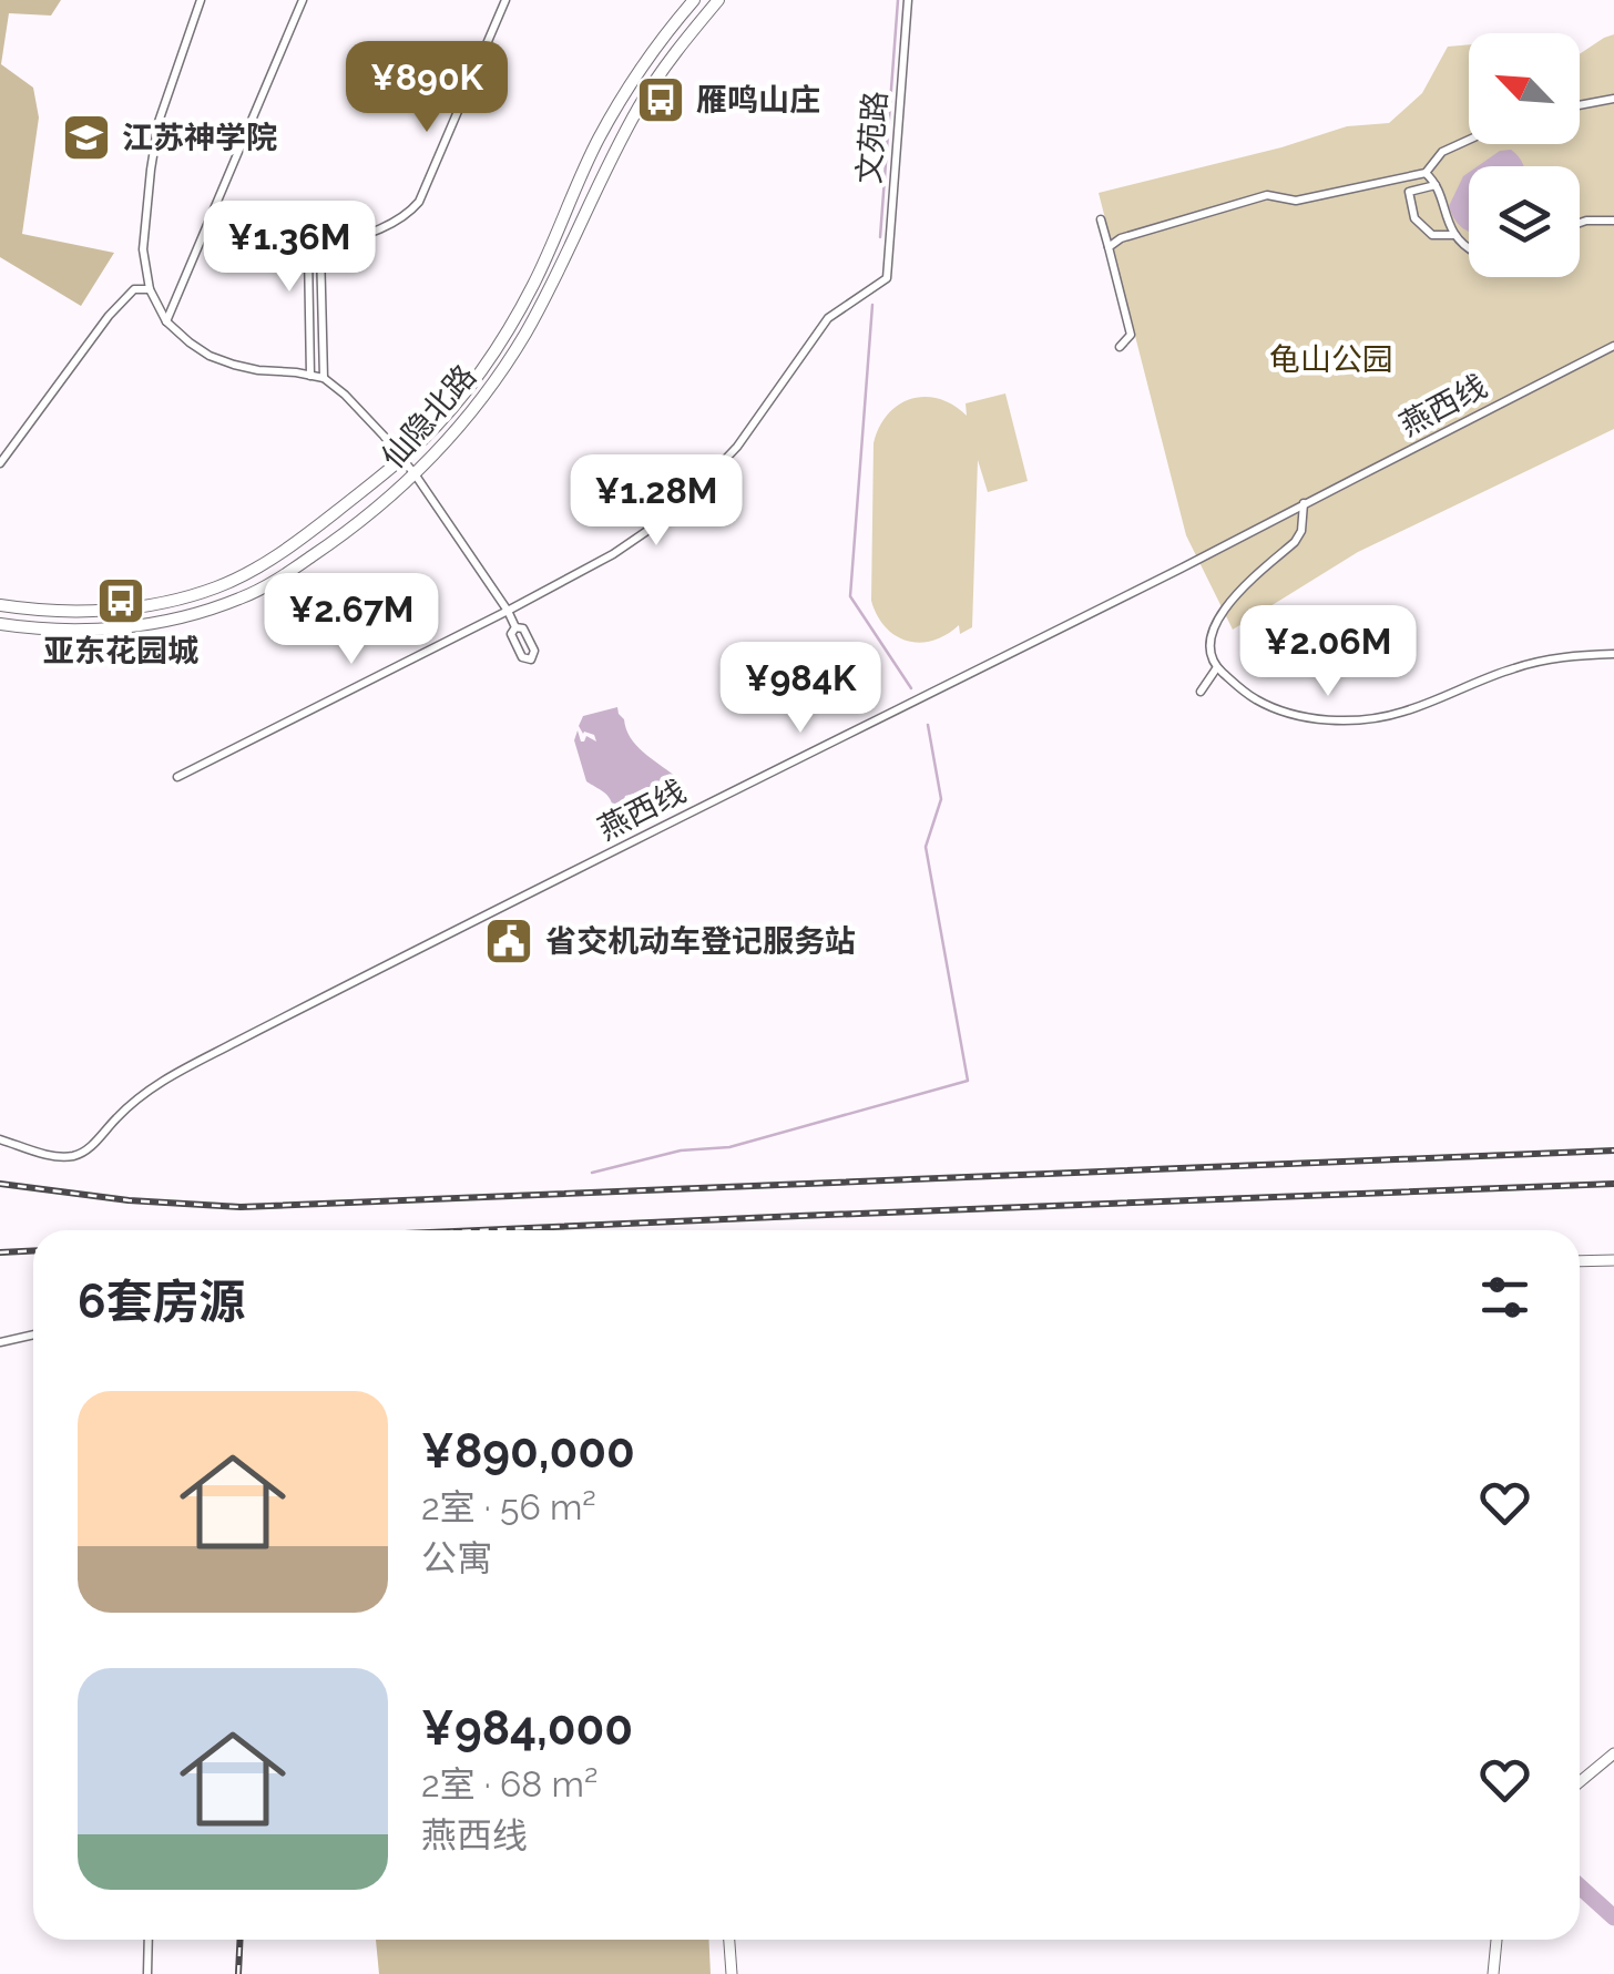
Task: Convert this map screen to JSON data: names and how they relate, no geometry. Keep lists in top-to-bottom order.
{
  "streets": {
    "main road": ["仙隐北路"],
    "street": ["文苑路", "燕西线"]
  },
  "parks": ["龟山公园"],
  "places": {
    "bus stop": ["雁鸣山庄", "亚东花园城"],
    "school or university": ["江苏神学院"],
    "public building": ["省交机动车登记服务站"]
  },
  "north": "top left",
  "page": {
    "price": [
      "¥890K",
      "¥1.36M",
      "¥1.28M",
      "¥2.67M",
      "¥2.06M",
      "¥984K"
    ],
    "heading": "6套房源",
    "list": [
      {
        "name": "¥890,000",
        "note": "2室 · 56 m² · 公寓"
      },
      {
        "name": "¥984,000",
        "note": "2室 · 68 m² · 燕西线"
      }
    ]
  }
}
